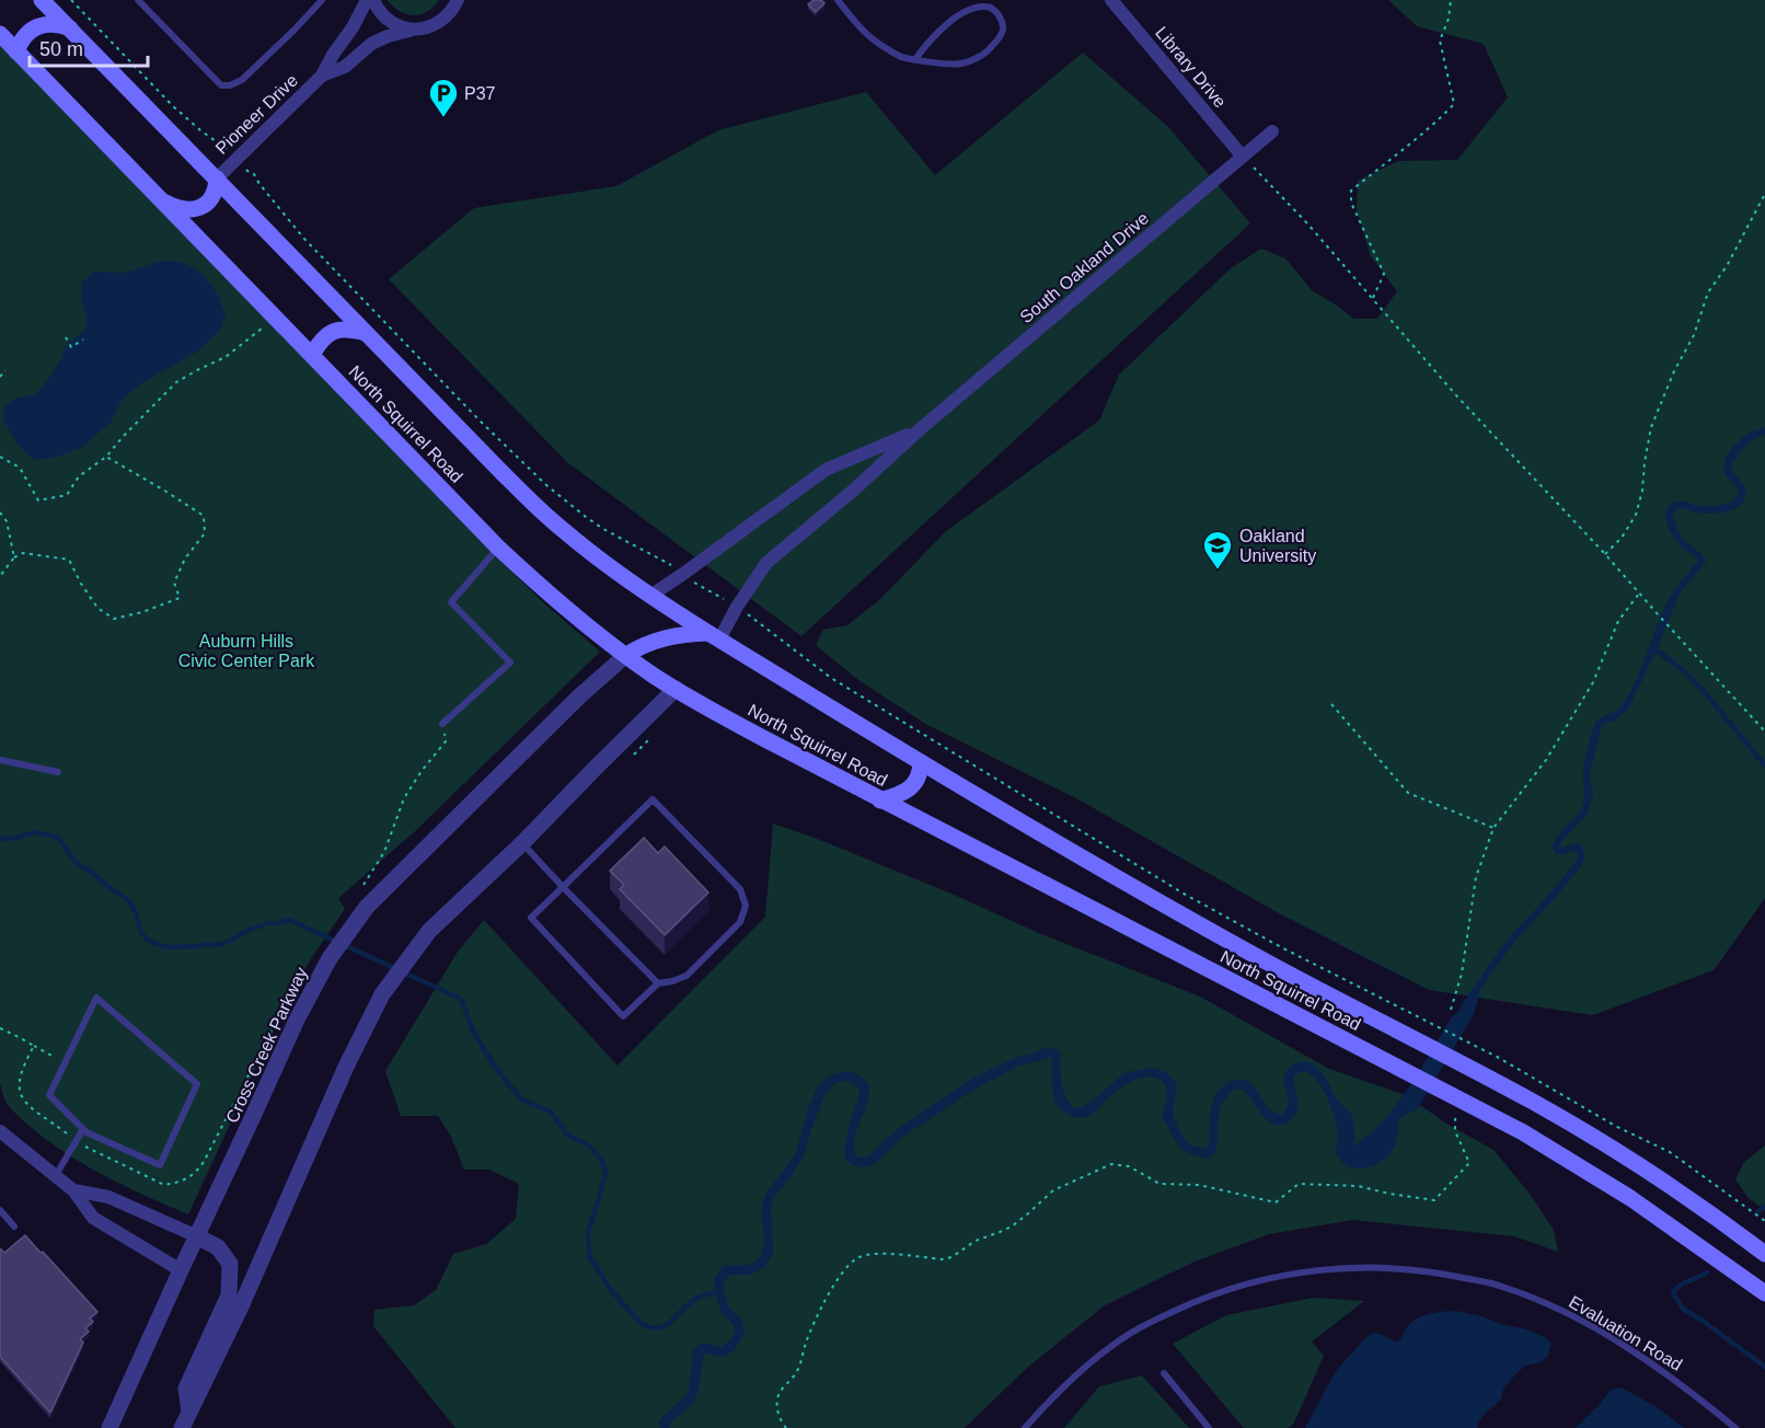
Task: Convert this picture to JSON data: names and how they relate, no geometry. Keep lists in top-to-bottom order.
{
  "streets": {
    "main road": ["North Squirrel Road"],
    "street": [
      "Library Drive",
      "Pioneer Drive",
      "South Oakland Drive",
      "Cross Creek Parkway"
    ],
    "lane": ["Evaluation Road"]
  },
  "crossings": [
    ["Library Drive", "South Oakland Drive"],
    ["Pioneer Drive", "North Squirrel Road"],
    ["South Oakland Drive", "North Squirrel Road"],
    ["North Squirrel Road", "Cross Creek Parkway"]
  ],
  "parks": ["Auburn Hills Civic Center Park"],
  "places": {
    "parking": ["P37"],
    "school or university": ["Oakland University"]
  },
  "scale_bar": "50 m"
}
